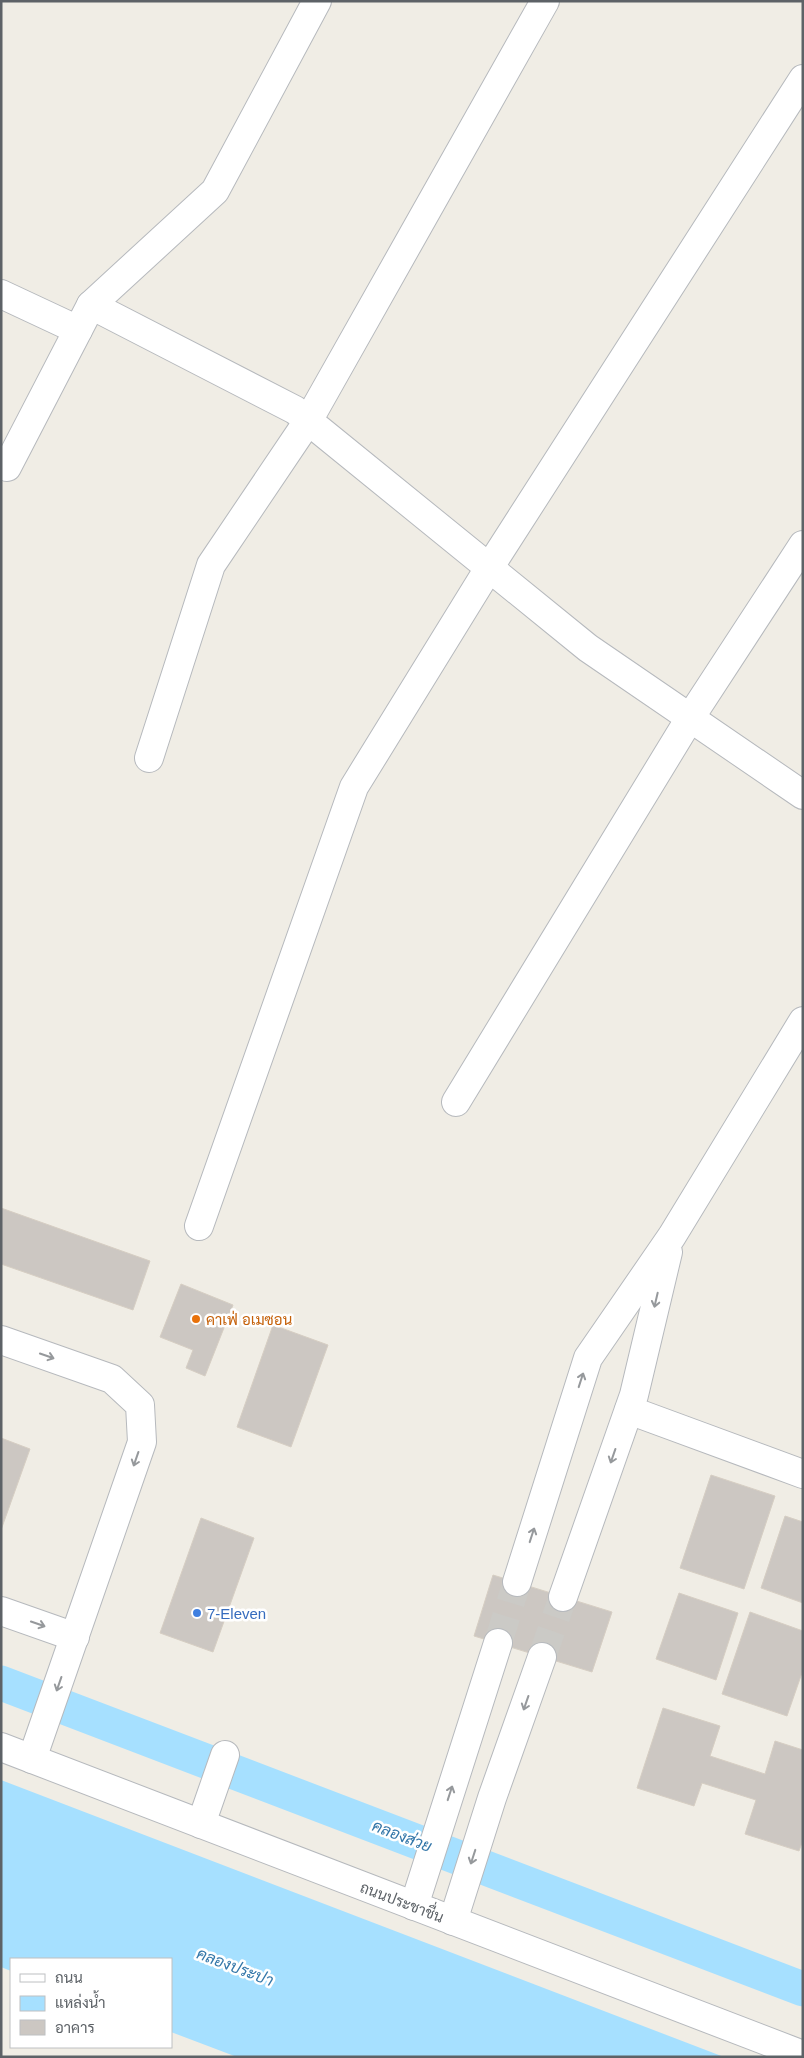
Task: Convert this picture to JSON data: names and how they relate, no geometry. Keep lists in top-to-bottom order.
{
  "streets": {
    "street": ["ถนนประชาชื่น"]
  },
  "water": ["คลองส่วย", "คลองประปา"],
  "places": ["คาเฟ่ อเมซอน", "7-Eleven"],
  "legend": ["ถนน", "แหล่งน้ำ", "อาคาร"]
}
